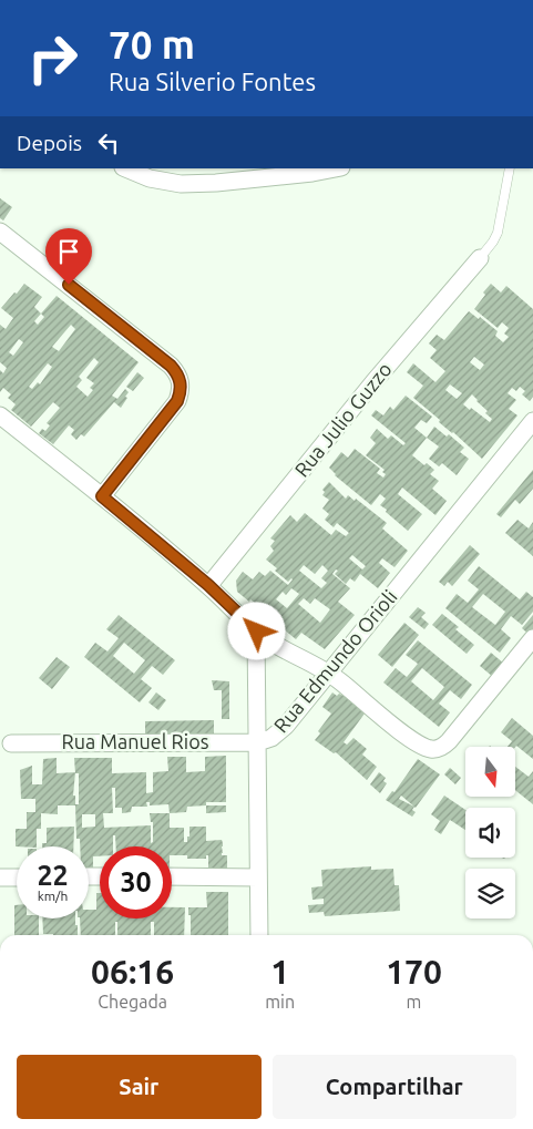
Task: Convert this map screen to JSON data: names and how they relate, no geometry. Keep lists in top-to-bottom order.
{
  "streets": {
    "street": ["Rua Julio Guzzo", "Rua Edmundo Orioli", "Rua Manuel Rios"]
  },
  "crossings": [
    ["Rua Edmundo Orioli", "Rua Manuel Rios"]
  ],
  "north": "bottom",
  "page": {
    "turn": ["70 m", "Rua Silverio Fontes"],
    "then": "Depois",
    "speed": "22 km/h",
    "limit": "30",
    "eta": [
      "06:16",
      "Chegada",
      "1",
      "min",
      "170",
      "m"
    ],
    "buttons": ["Sair", "Compartilhar"]
  }
}
